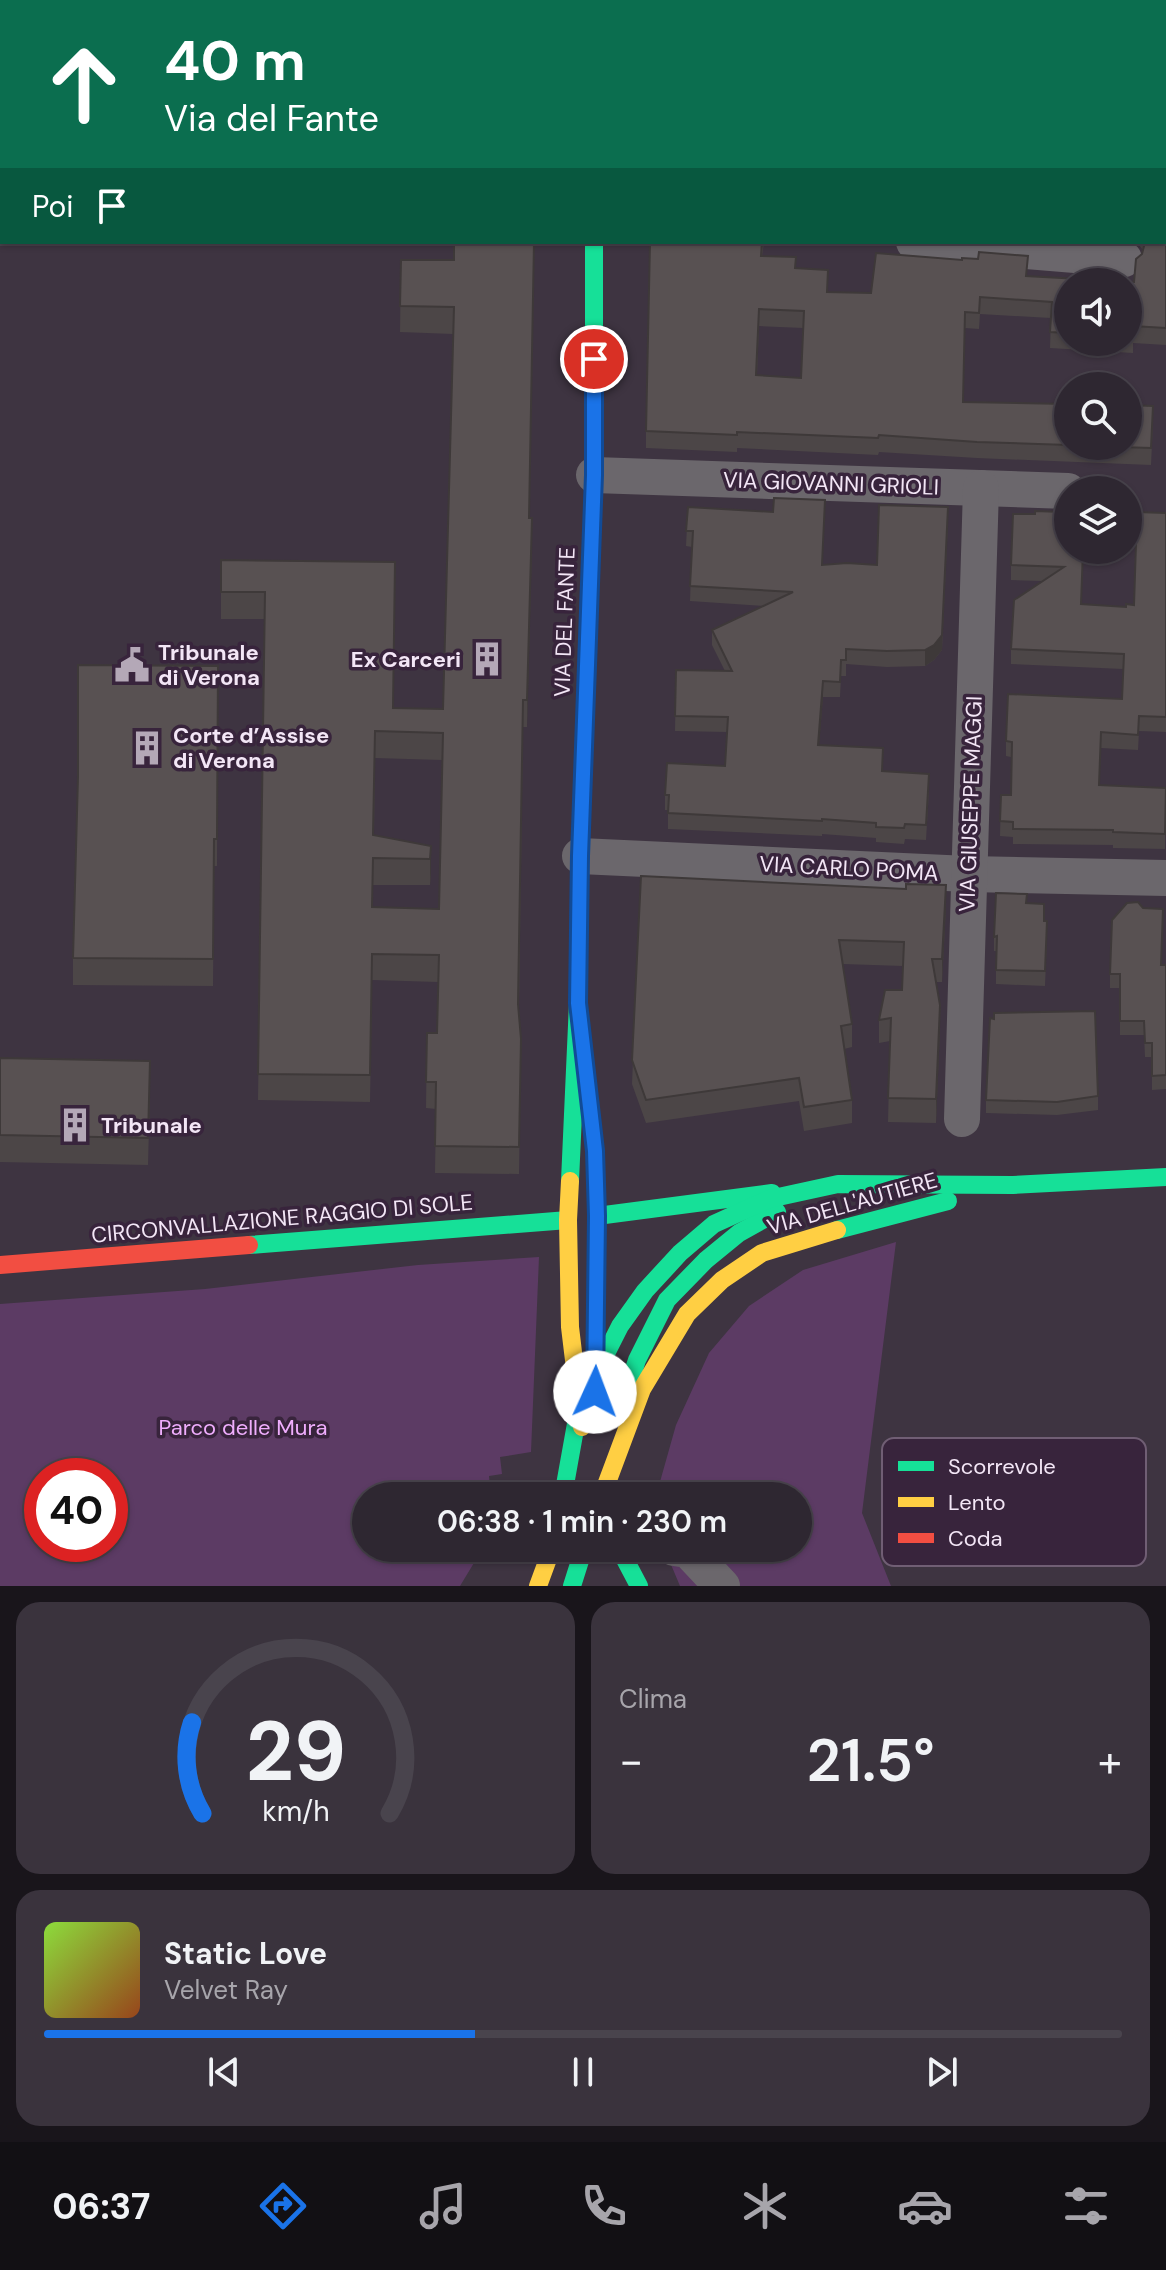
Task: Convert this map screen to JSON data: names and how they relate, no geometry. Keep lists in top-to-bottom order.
{
  "streets": {
    "street": [
      "VIA GIOVANNI GRIOLI",
      "VIA DEL FANTE",
      "VIA GIUSEPPE MAGGI",
      "VIA CARLO POMA",
      "VIA DELL'AUTIERE",
      "CIRCONVALLAZIONE RAGGIO DI SOLE"
    ]
  },
  "crossings": [
    ["VIA GIOVANNI GRIOLI", "VIA DEL FANTE"],
    ["VIA GIOVANNI GRIOLI", "VIA GIUSEPPE MAGGI"],
    ["VIA DEL FANTE", "VIA CARLO POMA"],
    ["VIA DEL FANTE", "VIA DELL'AUTIERE"],
    ["VIA GIUSEPPE MAGGI", "VIA CARLO POMA"],
    ["VIA DELL'AUTIERE", "CIRCONVALLAZIONE RAGGIO DI SOLE"]
  ],
  "parks": ["Parco delle Mura"],
  "places": {
    "building": ["Ex Carceri", "Corte d’Assise di Verona", "Tribunale"],
    "public building": ["Tribunale di Verona"]
  },
  "legend": ["Scorrevole", "Lento", "Coda"],
  "page": {
    "turn": ["40 m", "Via del Fante"],
    "then": "Poi",
    "limit": "40",
    "trip": "06:38 · 1 min · 230 m",
    "tile": "Clima",
    "heat": ["−", "21.5°", "+"],
    "song": ["Static Love", "Velvet Ray"],
    "tabs": "06:37",
    "gauge": ["29", "km/h"]
  }
}
